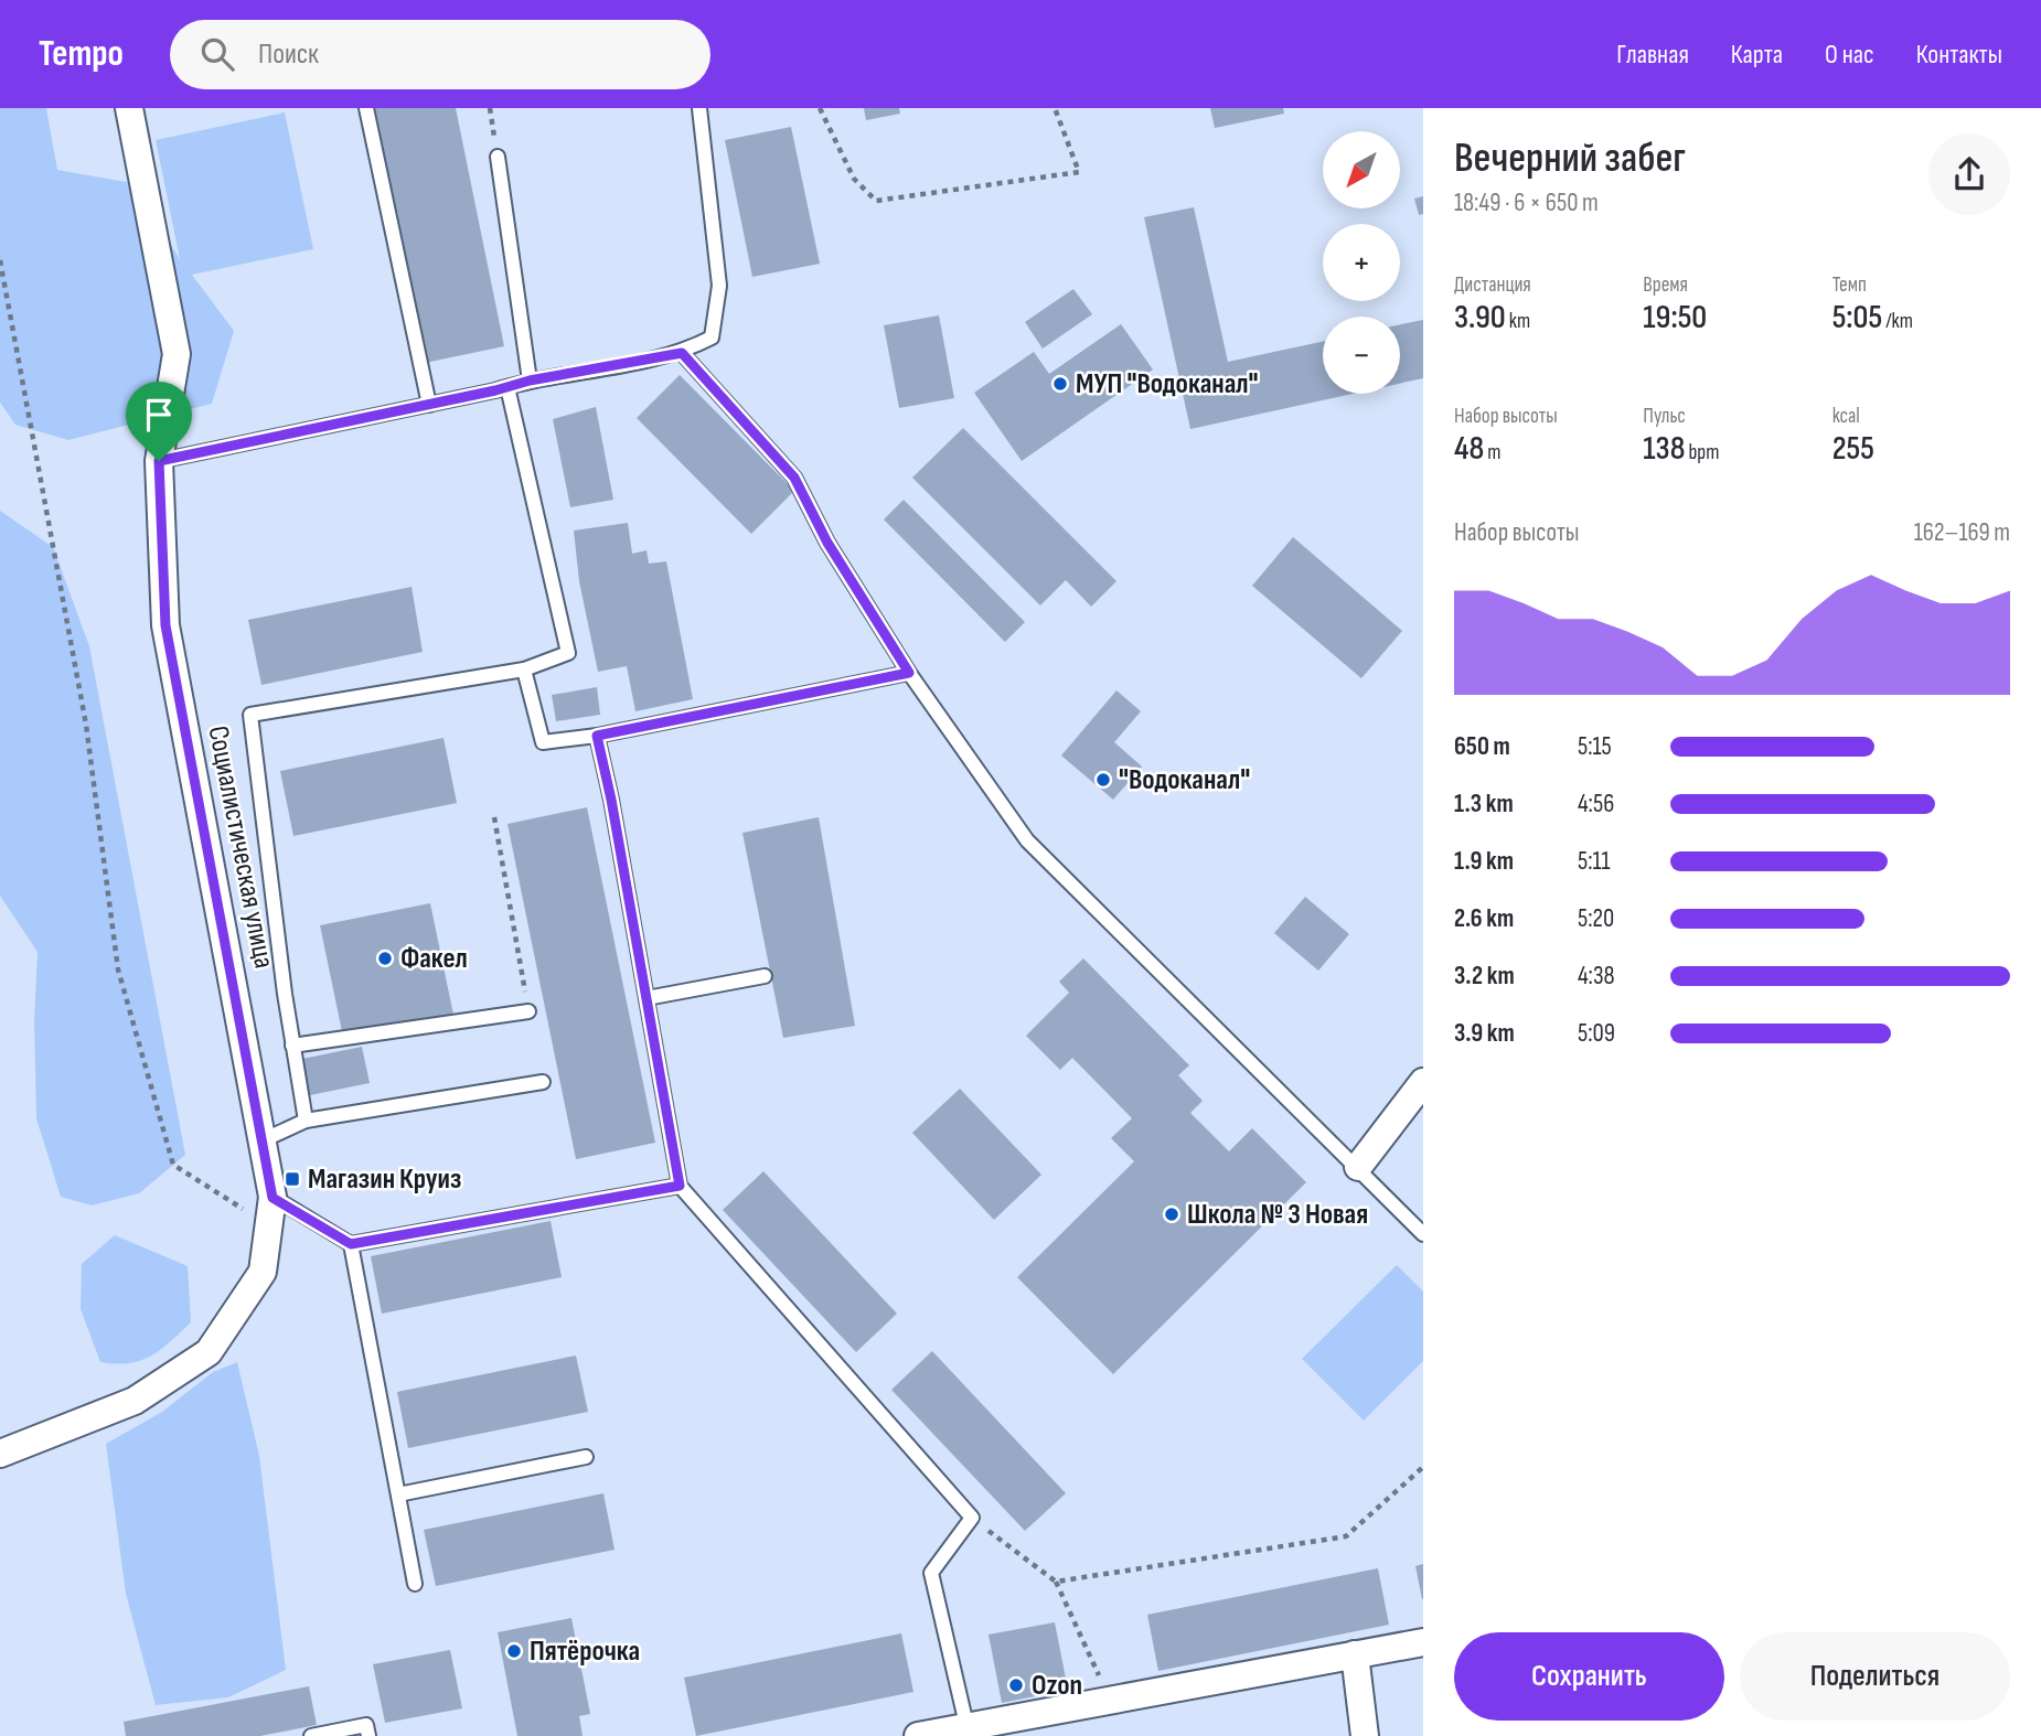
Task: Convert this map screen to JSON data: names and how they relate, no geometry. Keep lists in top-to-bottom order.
{
  "streets": {
    "street": ["Социалистическая улица"]
  },
  "places": {
    "other": [
      "МУП \"Водоканал\"",
      "\"Водоканал\"",
      "Факел",
      "Школа № 3 Новая",
      "Пятёрочка",
      "Ozon"
    ],
    "transit": ["Магазин Круиз"]
  },
  "north": "bottom left",
  "page": {
    "header": "Tempo",
    "search": "Поиск",
    "nav": [
      "Главная",
      "Карта",
      "О нас",
      "Контакты"
    ],
    "heading": ["Вечерний забег", "18:49 · 6 × 650 m"],
    "map_buttons": ["+", "−"],
    "stats": [
      ["Дистанция", "3.90 km"],
      ["Время", "19:50"],
      ["Темп", "5:05 /km"],
      ["Набор высоты", "48 m"],
      ["Пульс", "138 bpm"],
      ["kcal", "255"]
    ],
    "chart": ["Набор высоты", "162–169 m"],
    "list": [
      {
        "name": "650 m",
        "note": "5:15"
      },
      {
        "name": "1.3 km",
        "note": "4:56"
      },
      {
        "name": "1.9 km",
        "note": "5:11"
      },
      {
        "name": "2.6 km",
        "note": "5:20"
      },
      {
        "name": "3.2 km",
        "note": "4:38"
      },
      {
        "name": "3.9 km",
        "note": "5:09"
      }
    ],
    "buttons": ["Сохранить", "Поделиться"]
  }
}
